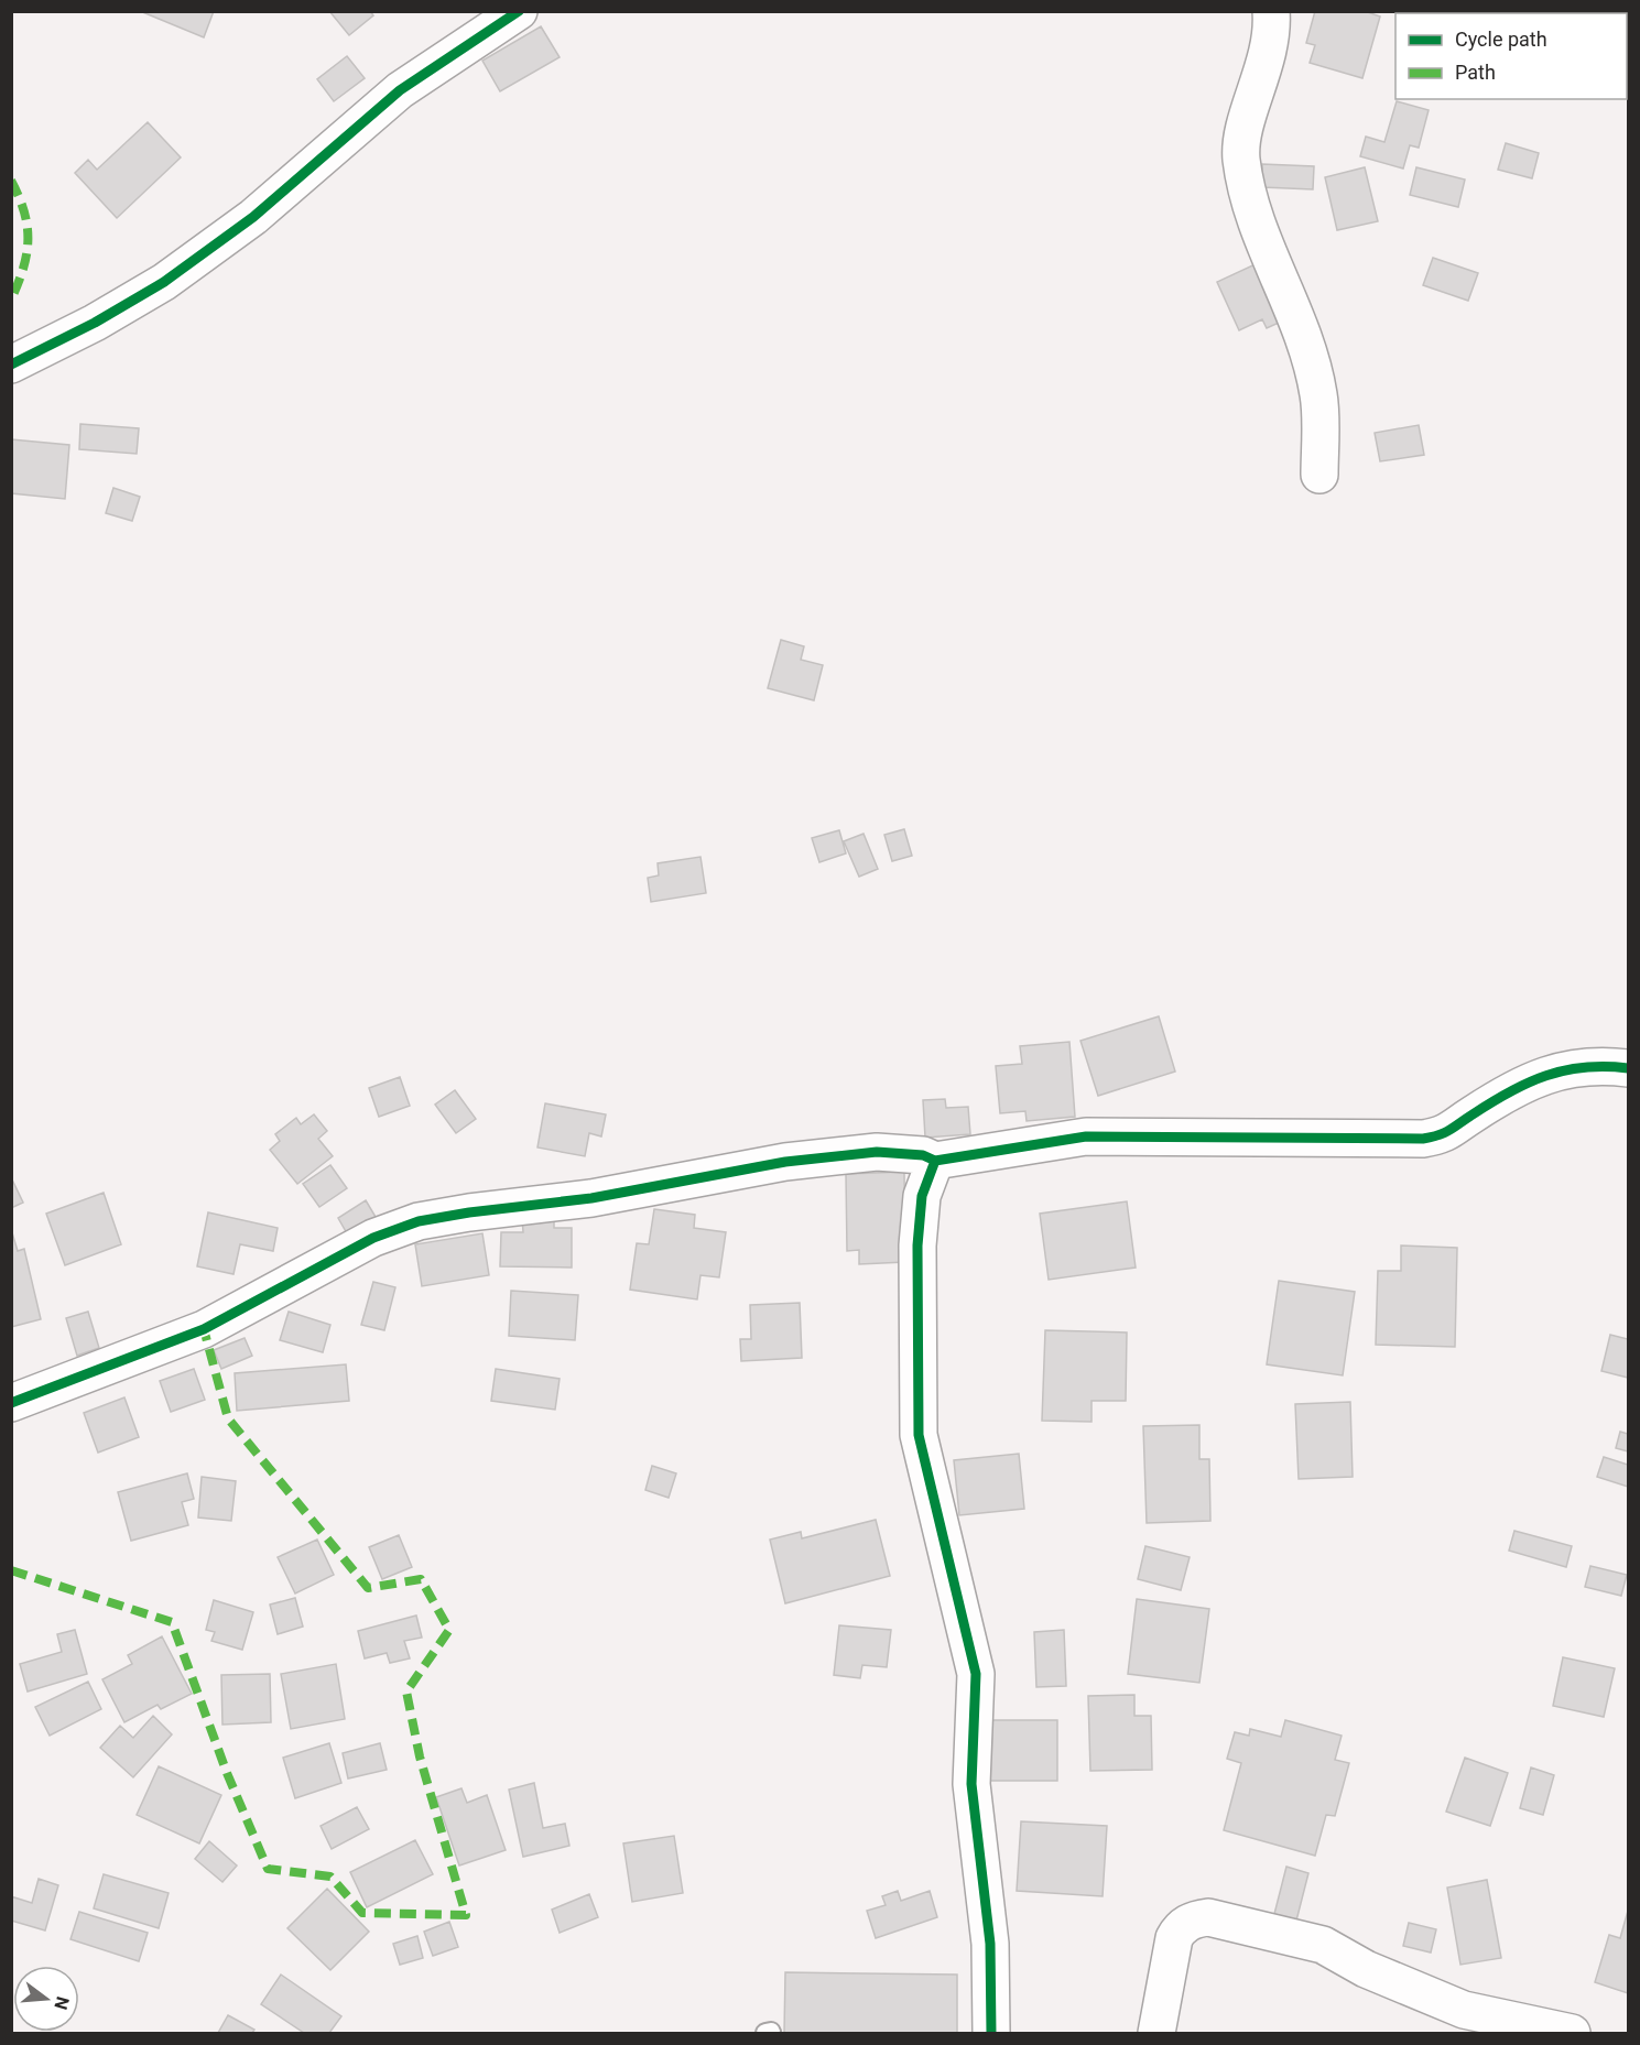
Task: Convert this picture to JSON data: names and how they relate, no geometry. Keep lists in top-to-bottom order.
{
  "legend": ["Cycle path", "Path"],
  "north": "right"
}
